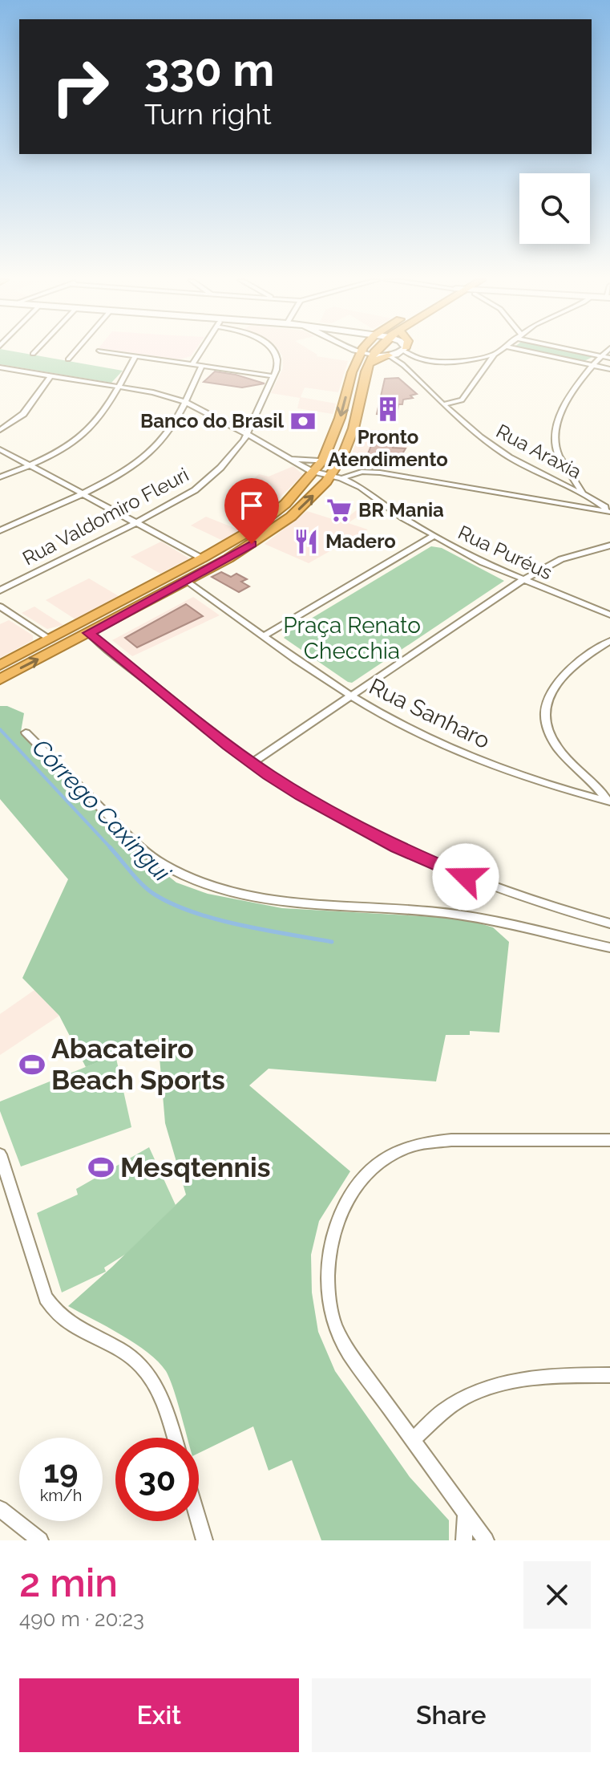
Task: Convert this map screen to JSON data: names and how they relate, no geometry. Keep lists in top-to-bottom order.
{
  "streets": {
    "street": [
      "Rua Araxia",
      "Rua Valdomiro Fleuri",
      "Rua Puréus",
      "Rua Sanharo"
    ]
  },
  "crossings": [
    ["Rua Valdomiro Fleuri", "Rua Puréus"]
  ],
  "water": ["Córrego Caxingui"],
  "parks": ["Praça Renato Checchia"],
  "places": {
    "building": ["Pronto Atendimento"],
    "bank": ["Banco do Brasil"],
    "supermarket": ["BR Mania"],
    "restaurant": ["Madero"],
    "sports": ["Abacateiro Beach Sports", "Mesqtennis"]
  },
  "page": {
    "turn": ["330 m", "Turn right"],
    "speed": "19 km/h",
    "limit": "30",
    "heading": ["2 min", "490 m · 20:23"],
    "buttons": ["Exit", "Share"]
  }
}
